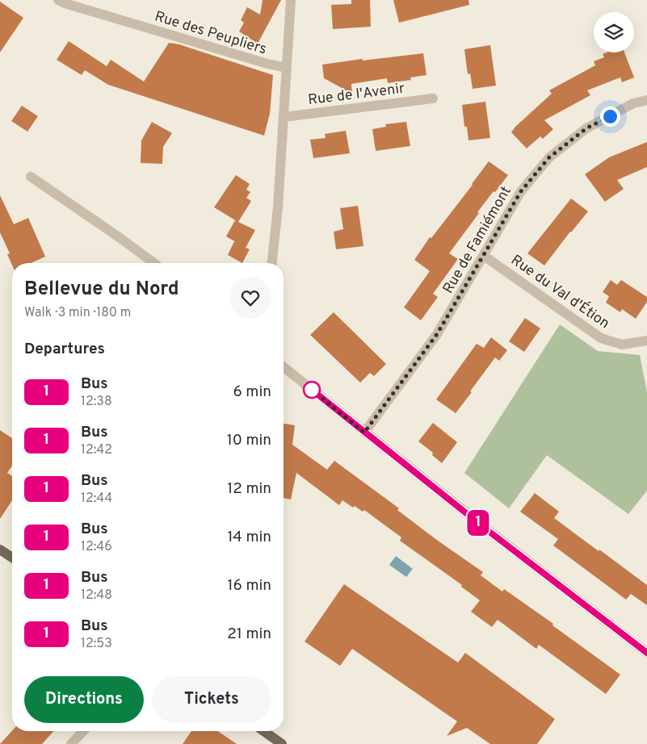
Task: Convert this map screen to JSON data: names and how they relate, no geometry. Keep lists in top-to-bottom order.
{
  "streets": {
    "street": [
      "Rue des Peupliers",
      "Rue de l'Avenir",
      "Rue de Famiémont",
      "Rue du Val d'Étion"
    ]
  },
  "crossings": [
    ["Rue de Famiémont", "Rue du Val d'Étion"]
  ],
  "lines": ["bus line 1"],
  "page": {
    "on_map": "1",
    "heading": [
      ["Bellevue du Nord", "Walk · 3 min · 180 m"],
      "Departures"
    ],
    "list": [
      {
        "mark": "1",
        "name": "Bus",
        "note": "12:38",
        "value": "6 min"
      },
      {
        "mark": "1",
        "name": "Bus",
        "note": "12:42",
        "value": "10 min"
      },
      {
        "mark": "1",
        "name": "Bus",
        "note": "12:44",
        "value": "12 min"
      },
      {
        "mark": "1",
        "name": "Bus",
        "note": "12:46",
        "value": "14 min"
      },
      {
        "mark": "1",
        "name": "Bus",
        "note": "12:48",
        "value": "16 min"
      },
      {
        "mark": "1",
        "name": "Bus",
        "note": "12:53",
        "value": "21 min"
      }
    ],
    "buttons": ["Directions", "Tickets"]
  }
}
